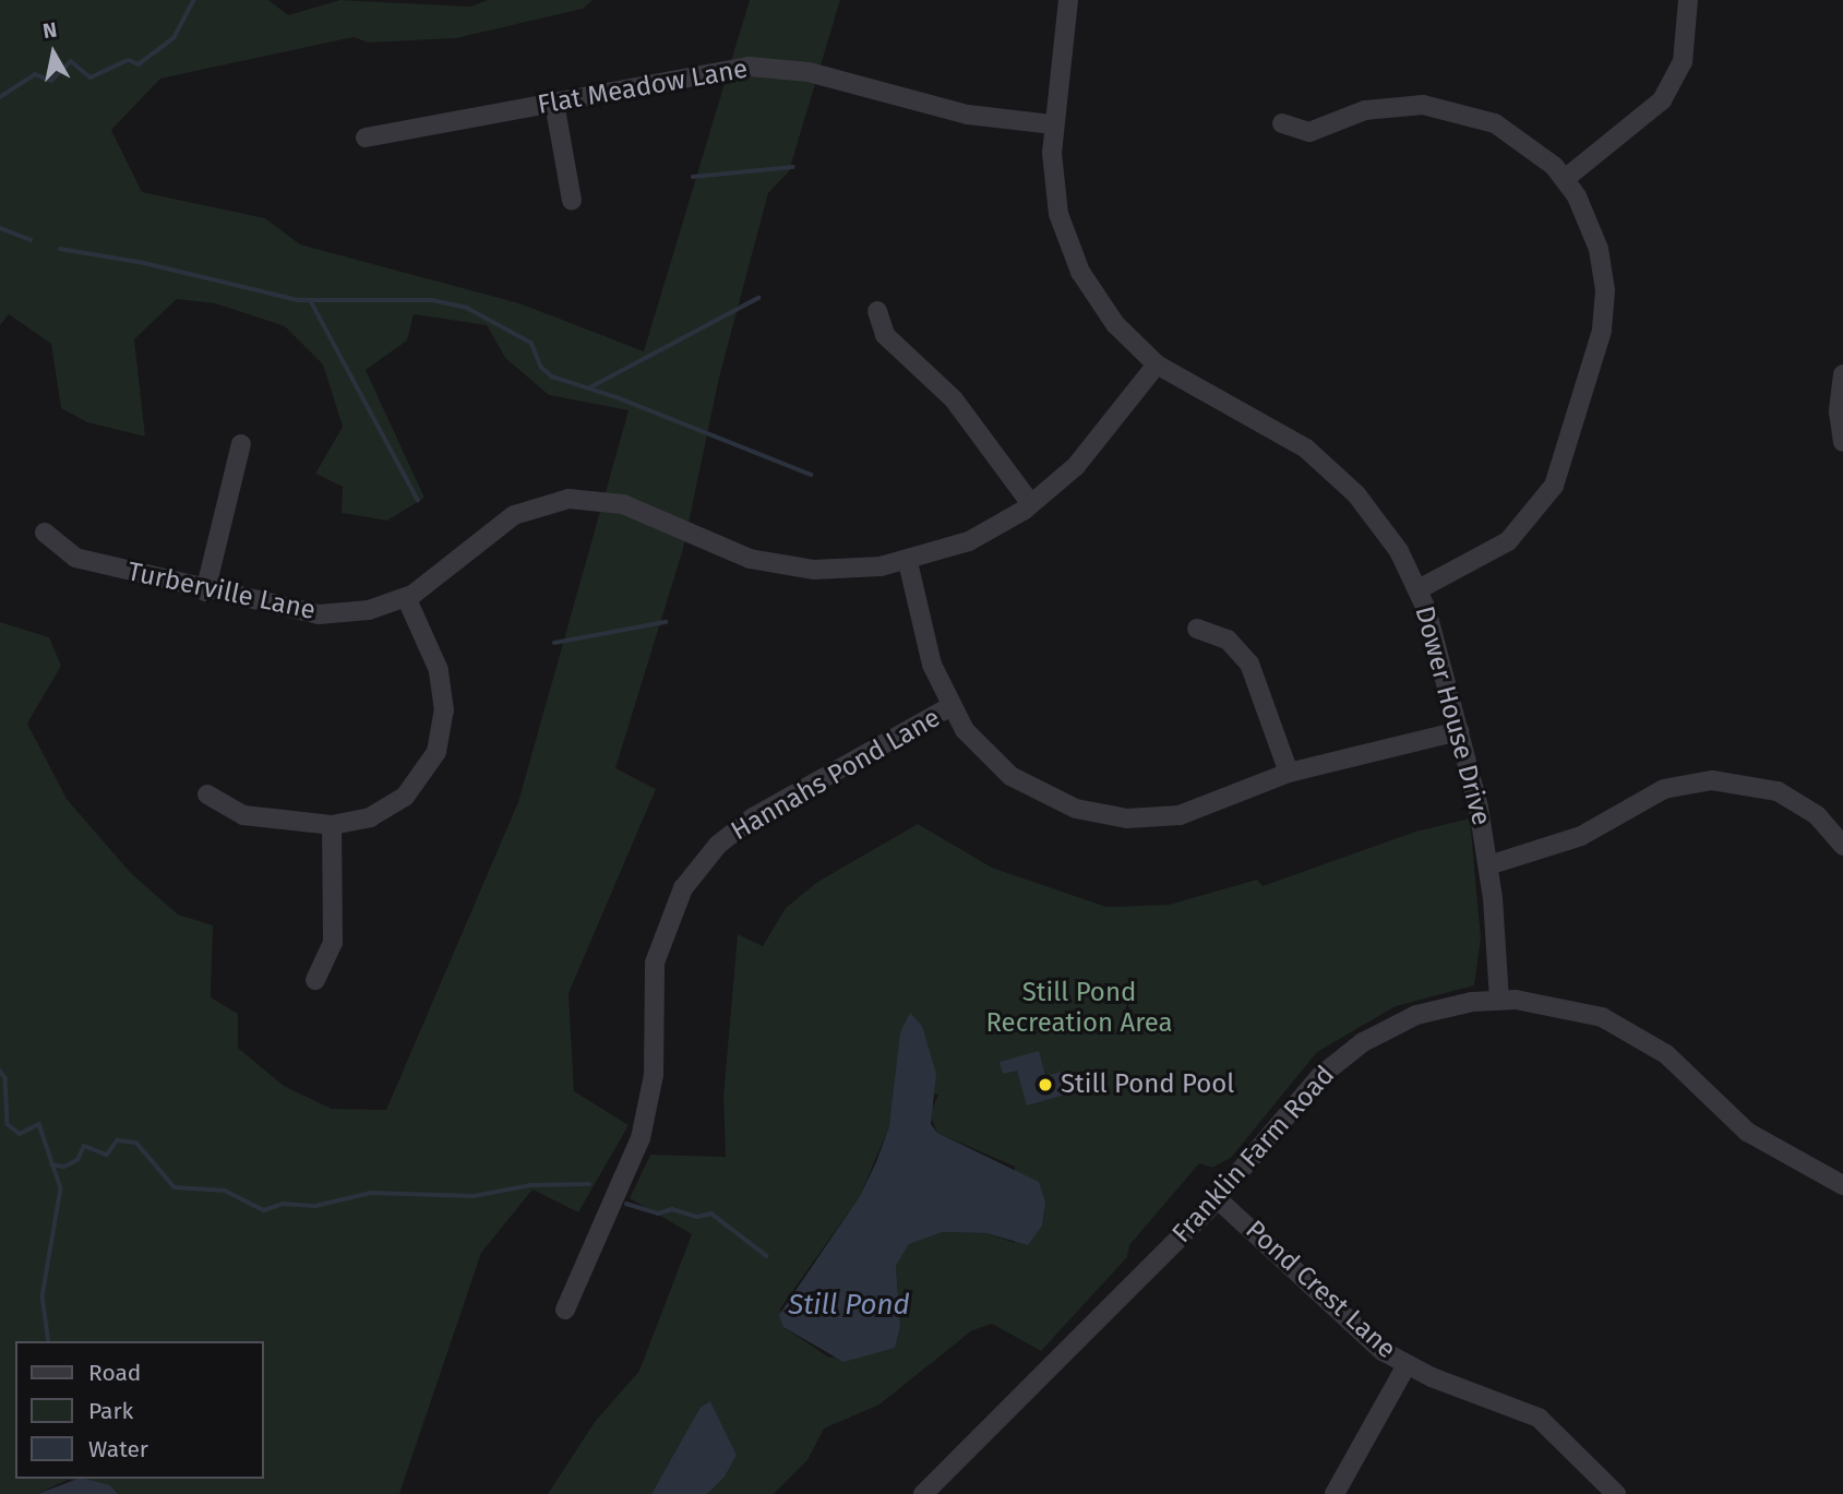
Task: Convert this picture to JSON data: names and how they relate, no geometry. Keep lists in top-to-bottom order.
{
  "streets": {
    "street": [
      "Flat Meadow Lane",
      "Turberville Lane",
      "Dower House Drive",
      "Hannahs Pond Lane",
      "Franklin Farm Road",
      "Pond Crest Lane"
    ]
  },
  "crossings": [
    ["Flat Meadow Lane", "Dower House Drive"],
    ["Turberville Lane", "Dower House Drive"],
    ["Dower House Drive", "Franklin Farm Road"],
    ["Franklin Farm Road", "Pond Crest Lane"]
  ],
  "water": ["Still Pond"],
  "parks": ["Still Pond Recreation Area"],
  "places": ["Still Pond Pool"],
  "legend": ["Road", "Park", "Water"],
  "north": "top"
}
